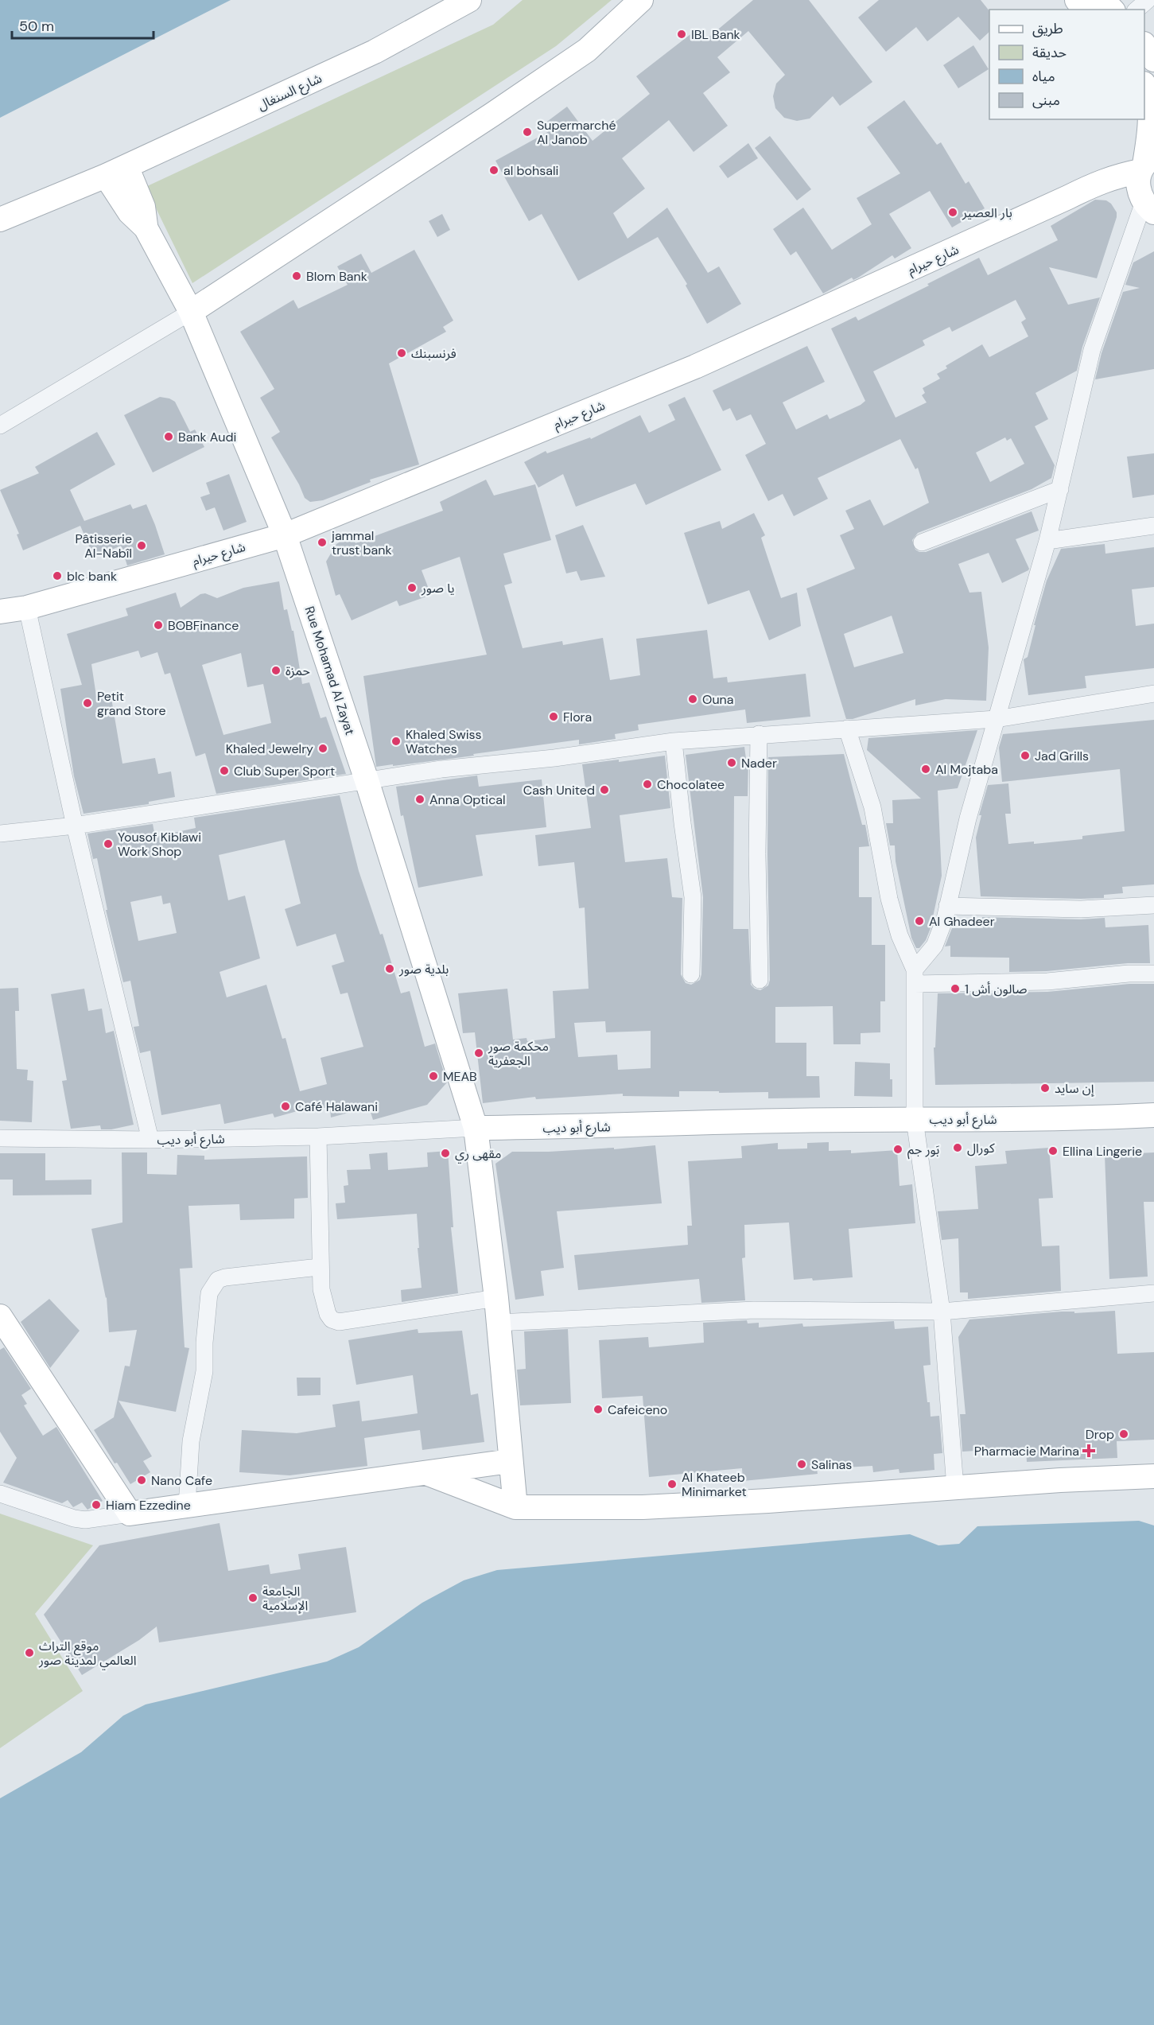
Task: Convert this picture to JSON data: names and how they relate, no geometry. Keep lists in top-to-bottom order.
{
  "streets": {
    "main road": [
      "شارع السنغال",
      "شارع حيرام",
      "Rue Mohamad Al Zayat",
      "شارع أبو ديب"
    ]
  },
  "crossings": [
    ["شارع السنغال", "Rue Mohamad Al Zayat"],
    ["شارع حيرام", "Rue Mohamad Al Zayat"],
    ["Rue Mohamad Al Zayat", "شارع أبو ديب"]
  ],
  "places": {
    "other": [
      "IBL Bank",
      "Supermarché Al Janob",
      "al bohsali",
      "بار العصير",
      "Blom Bank",
      "فرنسبنك",
      "Bank Audi",
      "jammal trust bank",
      "Pâtisserie Al-Nabîl",
      "blc bank",
      "يا صور",
      "BOBFinance",
      "حمزة",
      "Ouna",
      "Petit grand Store",
      "Flora",
      "Khaled Swiss Watches",
      "Khaled Jewelry",
      "Jad Grills",
      "Nader",
      "Al Mojtaba",
      "Club Super Sport",
      "Chocolatee",
      "Cash United",
      "Anna Optical",
      "Yousof Kiblawi Work Shop",
      "Al Ghadeer",
      "بلدية صور",
      "صالون أش 1",
      "محكمة صور الجعفرية",
      "MEAB",
      "إن سايد",
      "Café Halawani",
      "كورال",
      "بَور جم",
      "Ellina Lingerie",
      "مقهى ري",
      "Cafeiceno",
      "Drop",
      "Salinas",
      "Nano Cafe",
      "Al Khateeb Minimarket",
      "Hiam Ezzedine",
      "الجامعة الإسلامية",
      "موقع التراث العالمي لمدينة صور"
    ],
    "health": ["Pharmacie Marina"]
  },
  "legend": [
    "طريق",
    "حديقة",
    "مياه",
    "مبنى"
  ],
  "scale_bar": "50 m"
}
